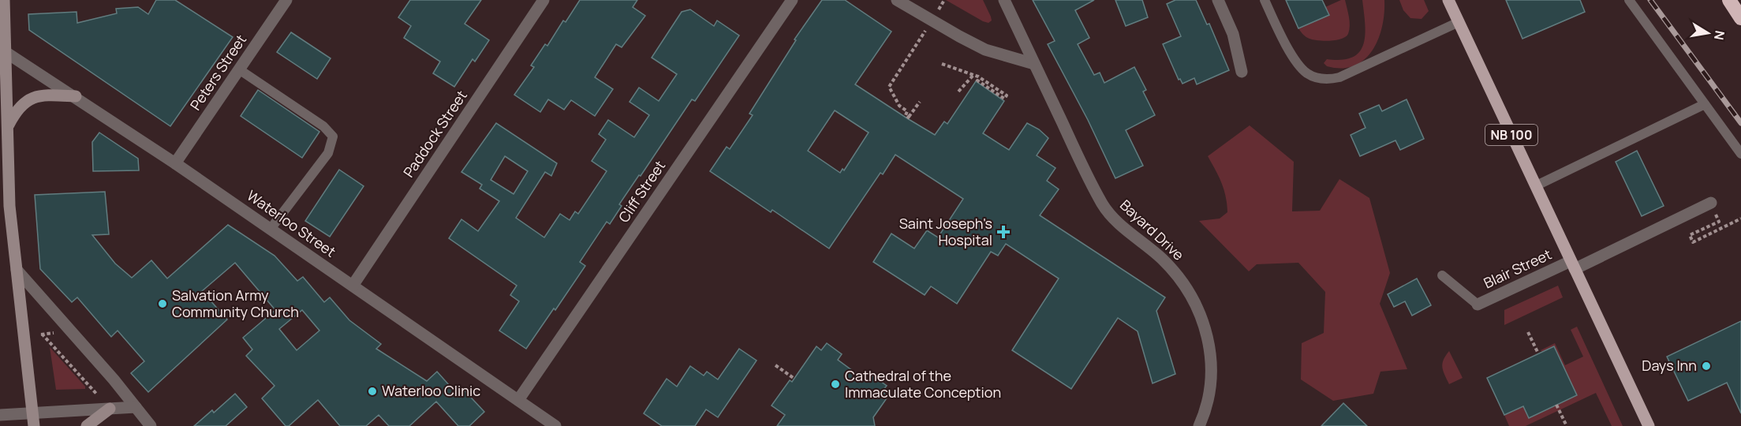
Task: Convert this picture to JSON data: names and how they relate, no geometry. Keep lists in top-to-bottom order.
{
  "streets": {
    "main road": ["NB 100"],
    "street": [
      "Peters Street",
      "Paddock Street",
      "Cliff Street",
      "Waterloo Street",
      "Bayard Drive",
      "Blair Street"
    ]
  },
  "crossings": [
    ["Peters Street", "Waterloo Street"],
    ["Paddock Street", "Waterloo Street"],
    ["NB 100", "Blair Street"],
    ["Cliff Street", "Waterloo Street"]
  ],
  "places": {
    "health": ["Saint Joseph's Hospital"],
    "other": [
      "Salvation Army Community Church",
      "Days Inn",
      "Cathedral of the Immaculate Conception",
      "Waterloo Clinic"
    ]
  },
  "north": "right"
}
